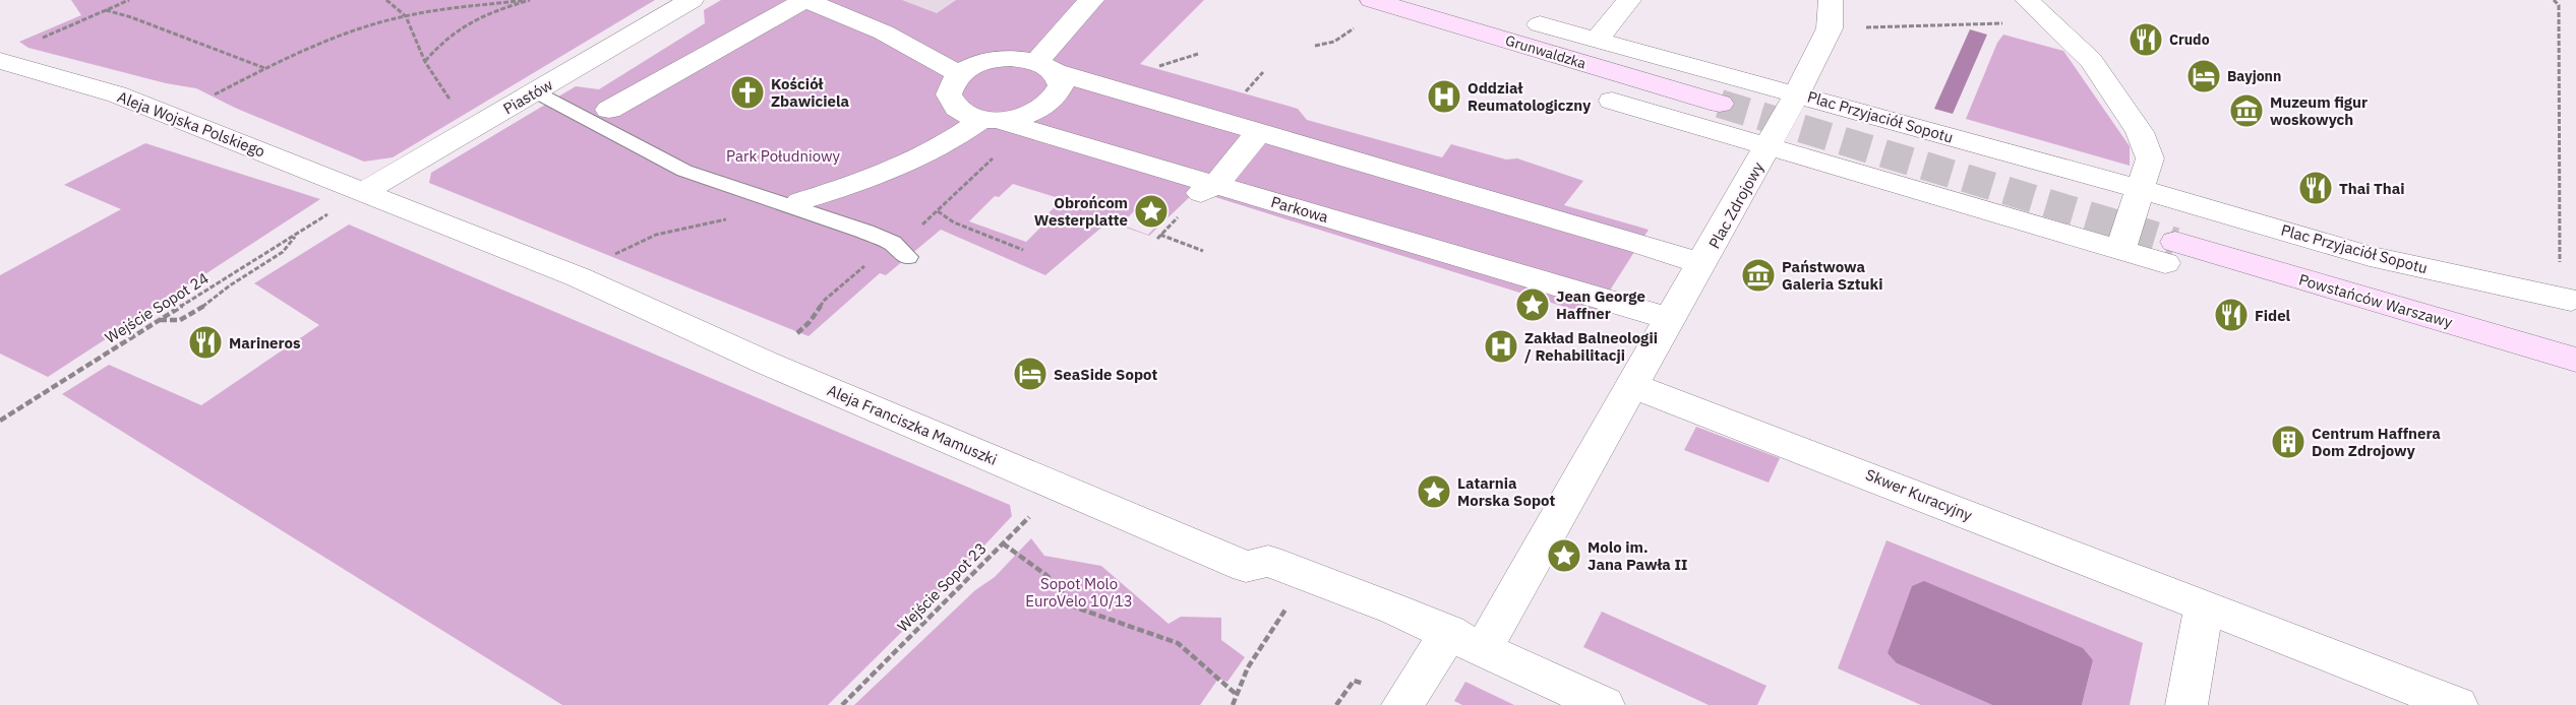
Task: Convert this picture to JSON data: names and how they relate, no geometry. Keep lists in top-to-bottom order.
{
  "streets": {
    "street": [
      "Grunwaldzka",
      "Piastów",
      "Plac Przyjaciół Sopotu",
      "Aleja Wojska Polskiego",
      "Plac Zdrojowy",
      "Parkowa",
      "Powstańców Warszawy",
      "Aleja Franciszka Mamuszki",
      "Skwer Kuracyjny"
    ],
    "path": ["Wejście Sopot 24", "Wejście Sopot 23"]
  },
  "crossings": [
    ["Piastów", "Aleja Wojska Polskiego"],
    ["Piastów", "Aleja Franciszka Mamuszki"],
    ["Plac Przyjaciół Sopotu", "Plac Zdrojowy"],
    ["Aleja Wojska Polskiego", "Aleja Franciszka Mamuszki"],
    ["Plac Zdrojowy", "Parkowa"],
    ["Aleja Franciszka Mamuszki", "Wejście Sopot 23"]
  ],
  "parks": ["Park Południowy", "Sopot Molo EuroVelo 10/13"],
  "places": {
    "restaurant": [
      "Crudo",
      "Thai Thai",
      "Fidel",
      "Marineros"
    ],
    "hotel": ["Bayjonn", "SeaSide Sopot"],
    "church": ["Kościół Zbawiciela"],
    "hospital": ["Oddział Reumatologiczny", "Zakład Balneologii / Rehabilitacji"],
    "museum": ["Muzeum figur woskowych", "Państwowa Galeria Sztuki"],
    "place": [
      "Obrońcom Westerplatte",
      "Jean George Haffner",
      "Latarnia Morska Sopot",
      "Molo im. Jana Pawła II"
    ],
    "building": ["Centrum Haffnera Dom Zdrojowy"]
  }
}
